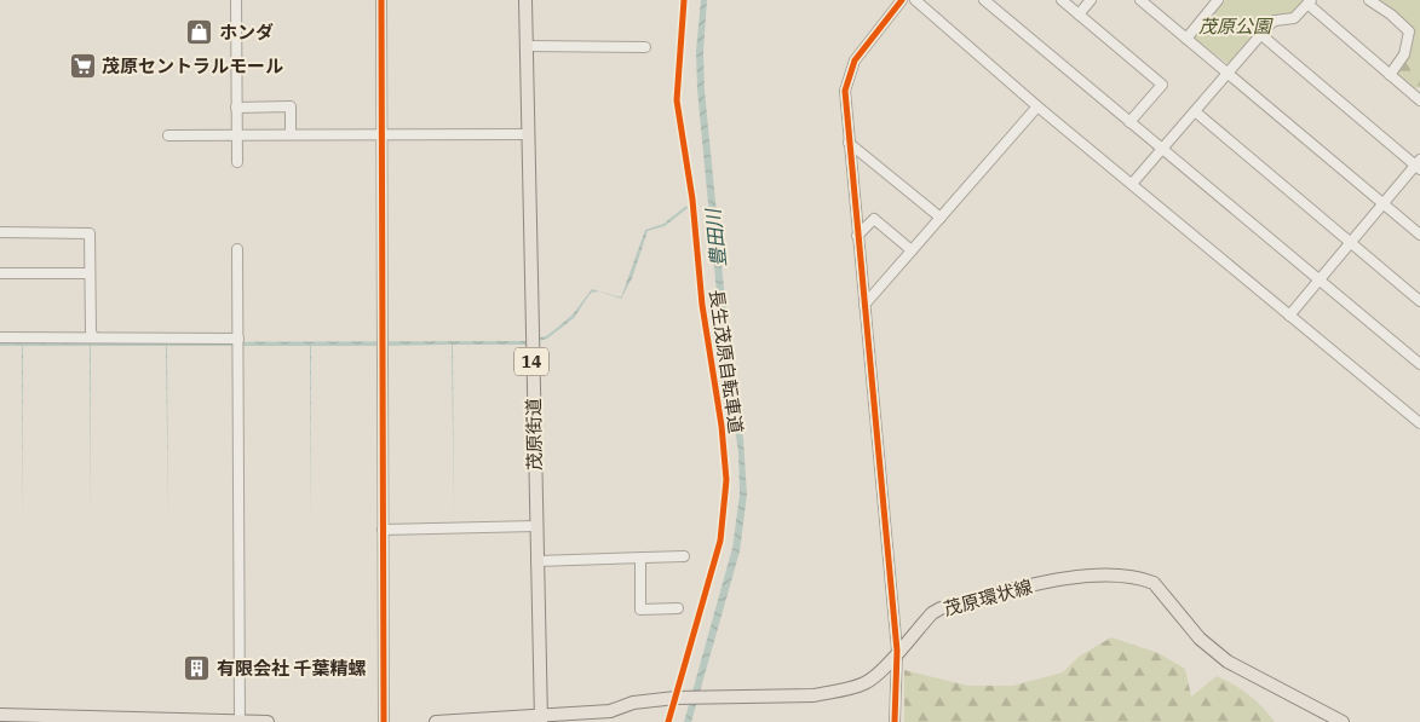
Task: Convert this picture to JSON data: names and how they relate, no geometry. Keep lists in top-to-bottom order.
{
  "streets": {
    "main road": ["14", "茂原街道", "茂原環状線"],
    "cycle path": ["長生茂原自転車道"]
  },
  "crossings": [
    ["茂原街道", "茂原環状線"]
  ],
  "water": ["豊田川"],
  "parks": ["茂原公園"],
  "places": {
    "shop": ["ホンダ"],
    "supermarket": ["茂原セントラルモール"],
    "building": ["有限会社 千葉精螺"]
  }
}
